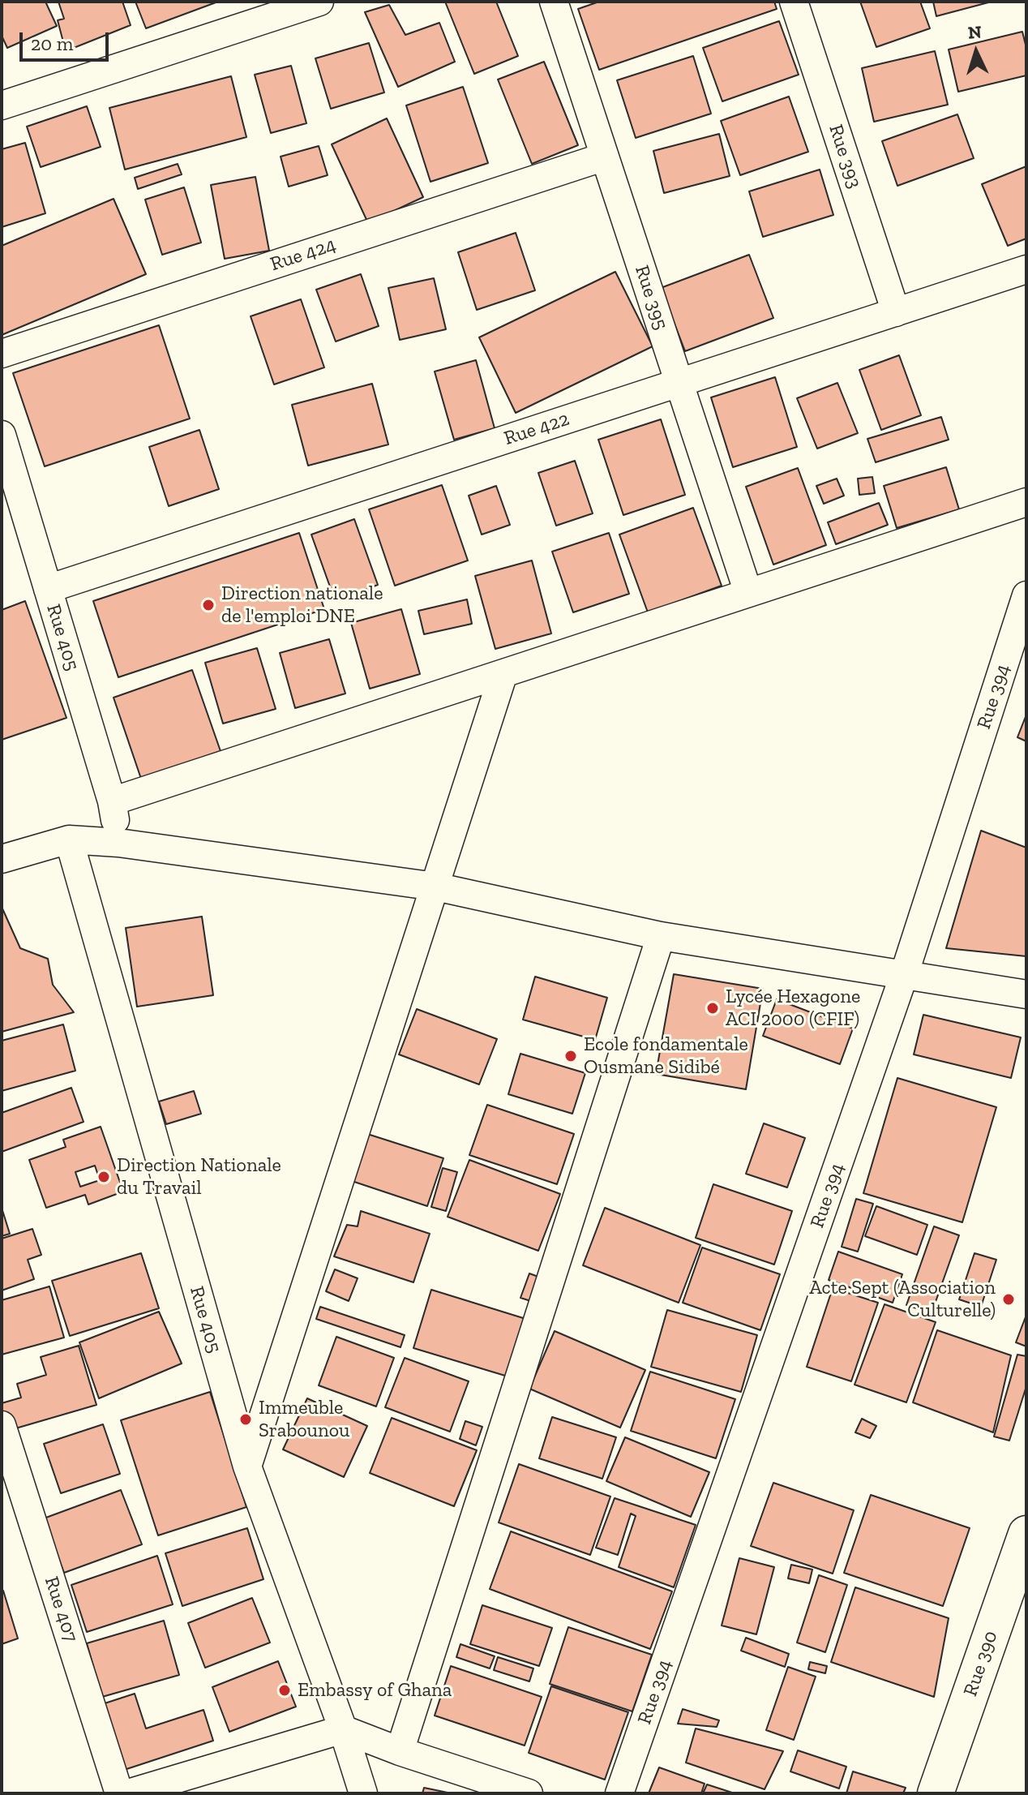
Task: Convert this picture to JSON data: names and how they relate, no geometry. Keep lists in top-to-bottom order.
{
  "streets": {
    "street": [
      "Rue 393",
      "Rue 424",
      "Rue 395",
      "Rue 422",
      "Rue 405",
      "Rue 394",
      "Rue 407",
      "Rue 390"
    ]
  },
  "crossings": [
    ["Rue 393", "Rue 422"],
    ["Rue 424", "Rue 395"],
    ["Rue 395", "Rue 422"],
    ["Rue 422", "Rue 405"]
  ],
  "places": [
    "Direction nationale de l'emploi DNE",
    "Lycée Hexagone ACI 2000 (CFIF)",
    "Ecole fondamentale Ousmane Sidibé",
    "Direction Nationale du Travail",
    "Acte Sept (Association Culturelle)",
    "Immeuble Srabounou",
    "Embassy of Ghana"
  ],
  "scale_bar": "20 m",
  "north": "top"
}
